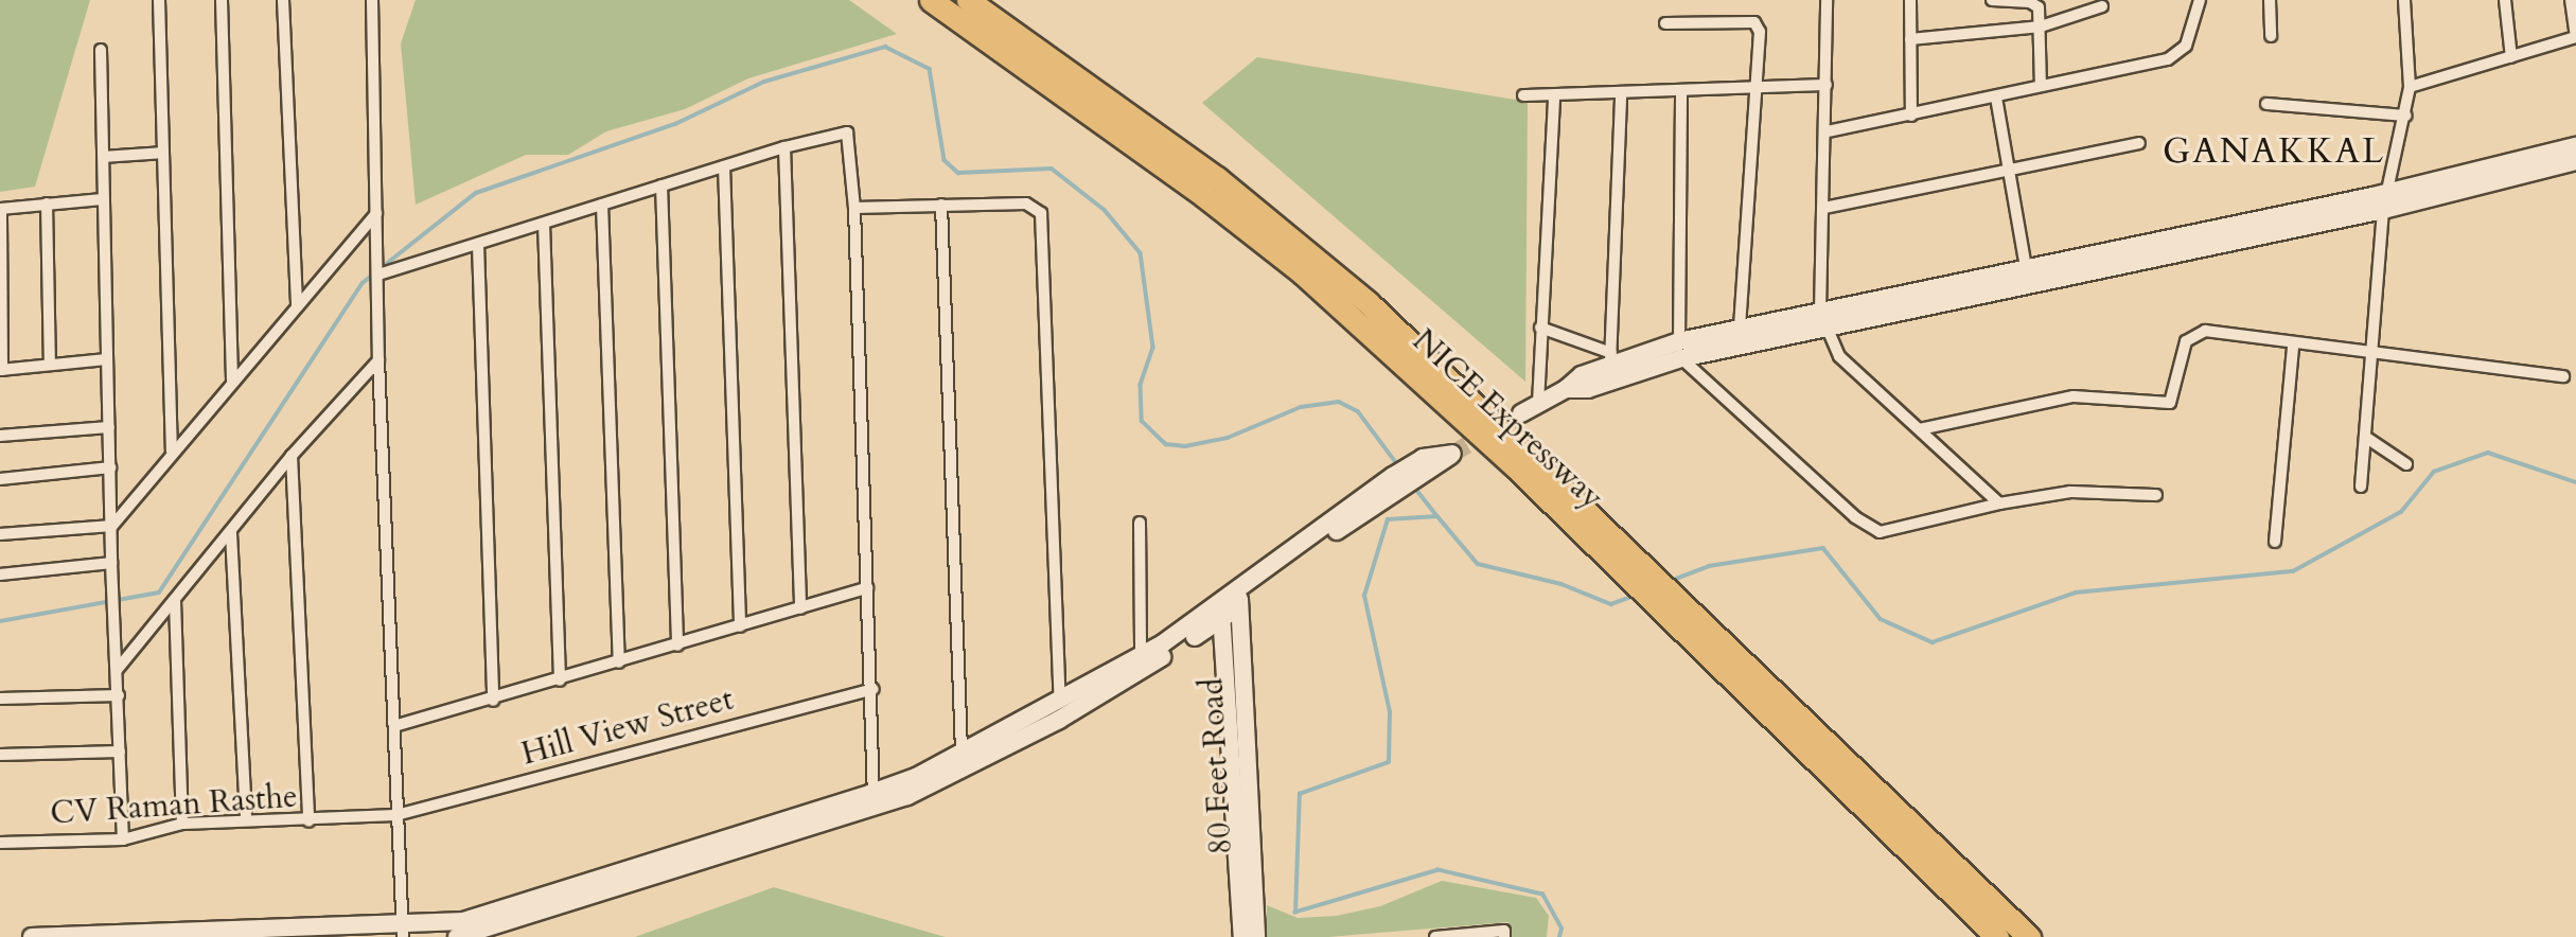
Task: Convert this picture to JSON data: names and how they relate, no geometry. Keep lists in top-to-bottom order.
{
  "streets": {
    "highway": ["NICE Expressway"],
    "main road": ["80 Feet Road"],
    "street": ["Hill View Street", "CV Raman Rasthe"]
  },
  "crossings": [
    ["Hill View Street", "CV Raman Rasthe"]
  ],
  "districts": ["GANAKKAL"]
}
